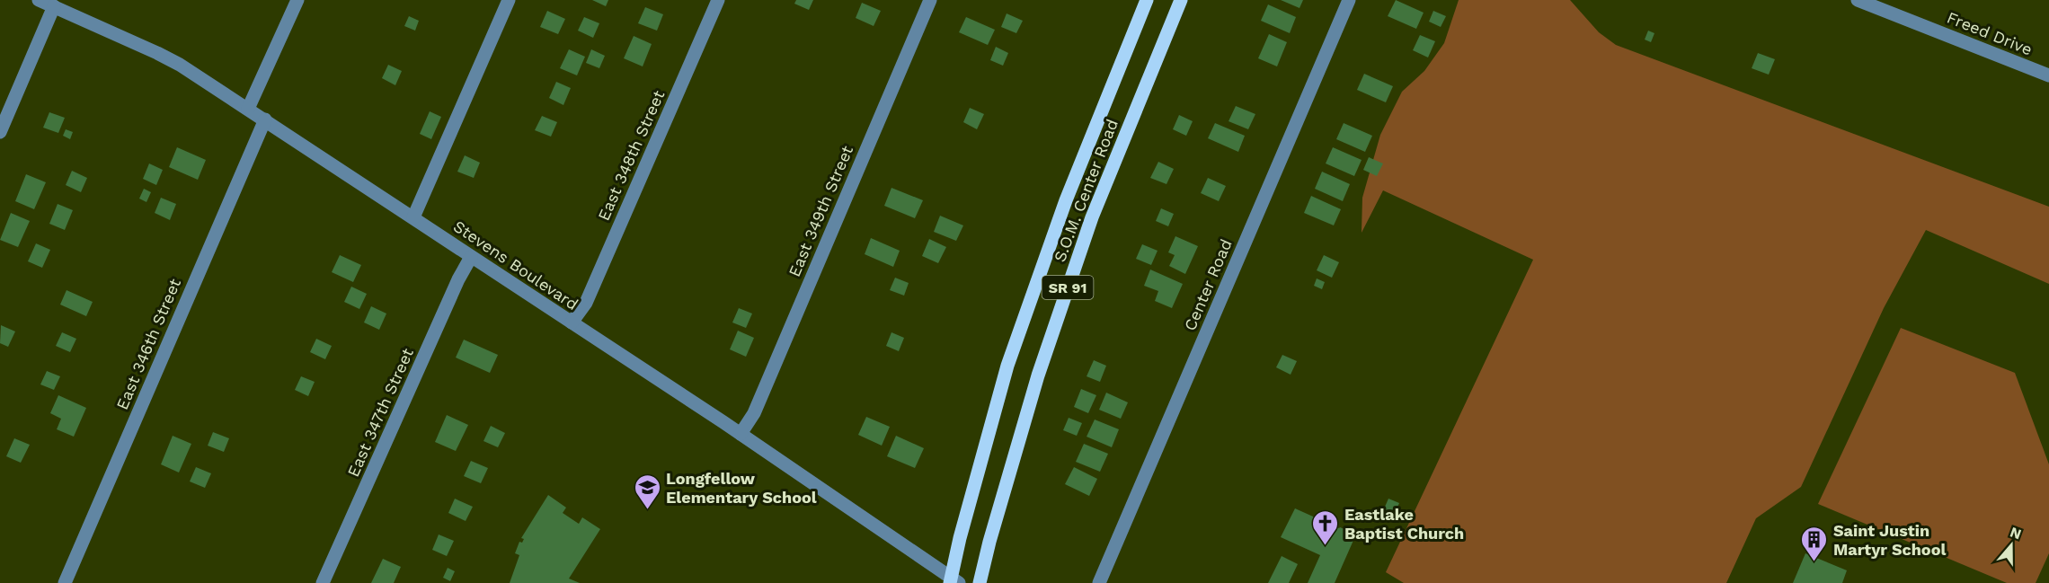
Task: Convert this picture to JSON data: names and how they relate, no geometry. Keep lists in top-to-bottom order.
{
  "streets": {
    "main road": ["S.O.M. Center Road", "SR 91"],
    "street": [
      "Freed Drive",
      "East 348th Street",
      "East 349th Street",
      "Stevens Boulevard",
      "Center Road",
      "East 346th Street",
      "East 347th Street"
    ]
  },
  "crossings": [
    ["East 348th Street", "Stevens Boulevard"],
    ["S.O.M. Center Road", "Stevens Boulevard"],
    ["East 349th Street", "Stevens Boulevard"],
    ["Stevens Boulevard", "East 346th Street"],
    ["Stevens Boulevard", "East 347th Street"]
  ],
  "places": {
    "school or university": ["Longfellow Elementary School"],
    "church": ["Eastlake Baptist Church"],
    "building": ["Saint Justin Martyr School"]
  },
  "north": "top"
}
